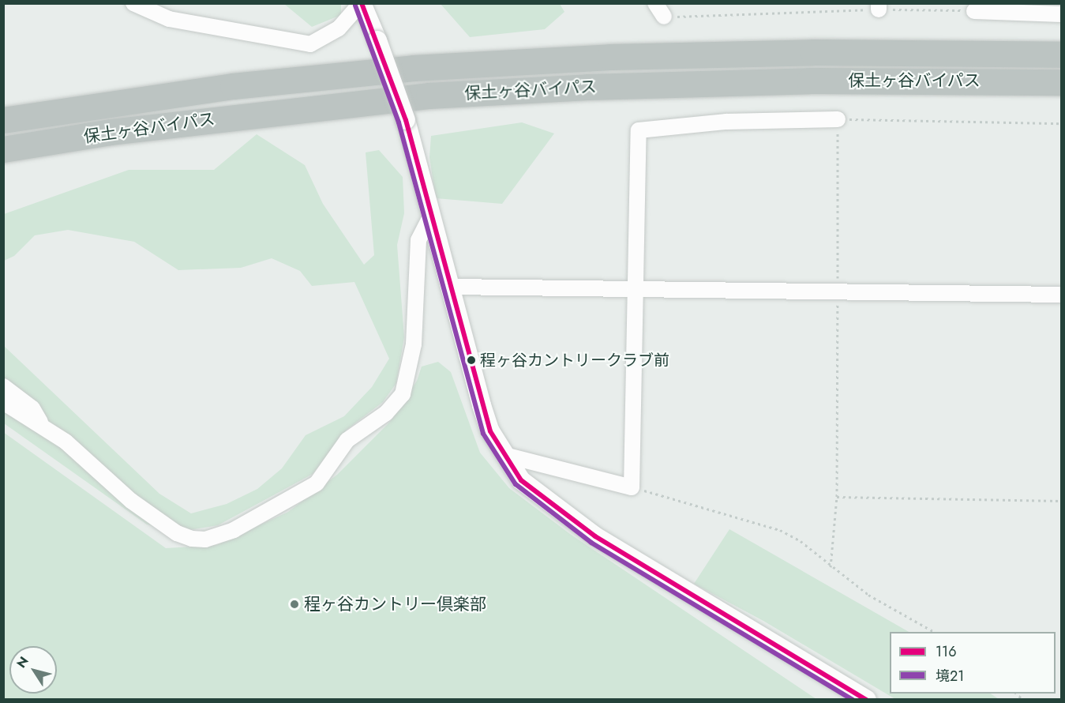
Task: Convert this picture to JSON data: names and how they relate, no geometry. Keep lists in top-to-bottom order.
{
  "streets": {
    "highway": ["保土ヶ谷バイパス"]
  },
  "places": ["程ヶ谷カントリークラブ前", "程ヶ谷カントリー倶楽部"],
  "lines": ["transit line 116", "transit line 境21"],
  "legend": ["116", "境21"],
  "north": "top left"
}
